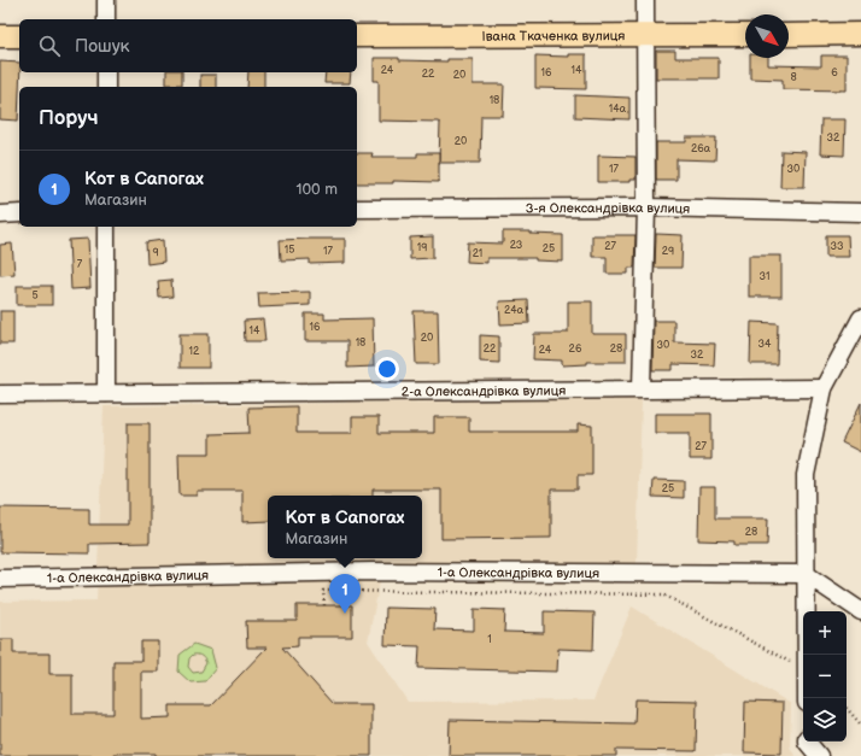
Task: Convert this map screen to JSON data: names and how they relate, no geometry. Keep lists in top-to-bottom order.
{
  "streets": {
    "main road": ["Івана Ткаченка вулиця"],
    "street": ["3-я Олександрівка вулиця", "2-а Олександрівка вулиця", "1-а Олександрівка вулиця"]
  },
  "house_numbers": [
    "24",
    "14",
    "16",
    "6",
    "22",
    "20",
    "8",
    "18",
    "14а",
    "32",
    "20",
    "26а",
    "17",
    "30",
    "23",
    "27",
    "33",
    "19",
    "25",
    "15",
    "17",
    "29",
    "9",
    "21",
    "7",
    "31",
    "5",
    "24а",
    "16",
    "14",
    "20",
    "18",
    "34",
    "30",
    "22",
    "26",
    "28",
    "24",
    "12",
    "32",
    "27",
    "25",
    "28",
    "1"
  ],
  "north": "bottom right",
  "page": {
    "search": "Пошук",
    "heading": "Поруч",
    "list": [
      {
        "mark": "1",
        "name": "Кот в Сапогах",
        "note": "Магазин",
        "value": "100 m"
      }
    ],
    "popup": ["Кот в Сапогах", "Магазин"],
    "pins": "1",
    "map_buttons": ["+", "−"]
  }
}
